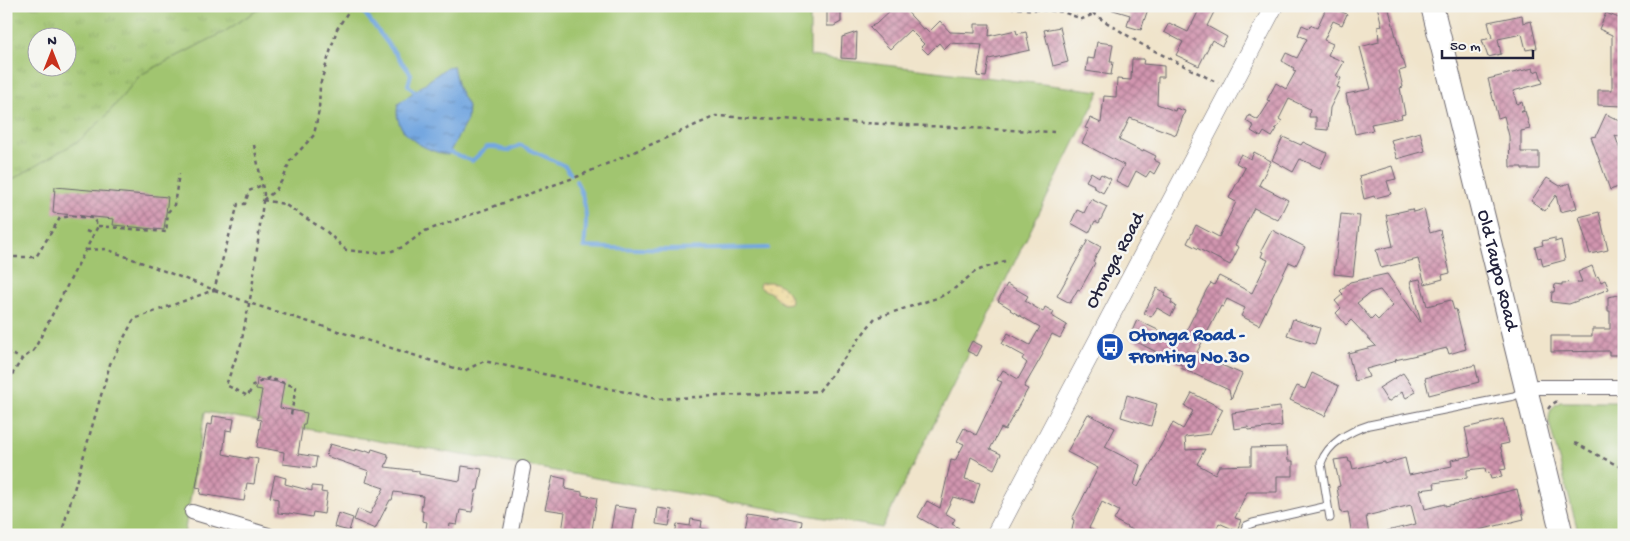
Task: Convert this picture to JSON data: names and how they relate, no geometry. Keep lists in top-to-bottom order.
{
  "streets": {
    "highway": ["Old Taupo Road"],
    "street": ["Otonga Road"]
  },
  "places": {
    "bus stop": ["Otonga Road - Fronting No.30"]
  },
  "scale_bar": "50 m",
  "north": "top"
}
